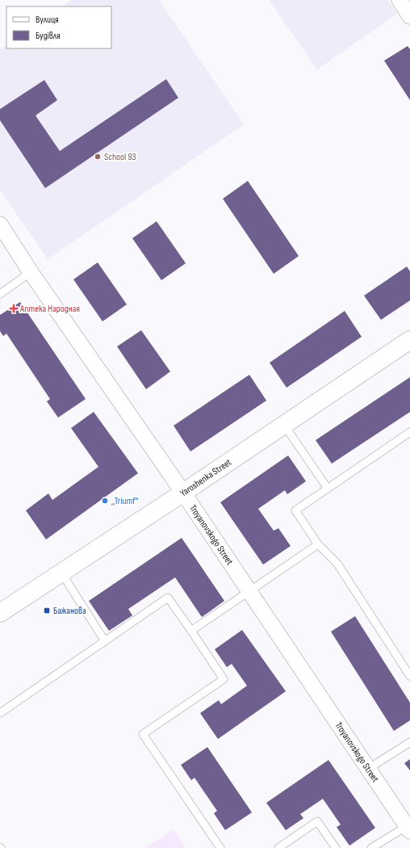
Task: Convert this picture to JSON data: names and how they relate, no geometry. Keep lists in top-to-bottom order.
{
  "streets": {
    "street": ["Yaroshenka Street", "Troyanovskogo Street"]
  },
  "crossings": [
    ["Yaroshenka Street", "Troyanovskogo Street"]
  ],
  "places": {
    "other": ["School 93", ",,Triumf\""],
    "health": ["Аптека Народная"],
    "transit": ["Бажанова"]
  },
  "legend": ["Вулиця", "Будівля"]
}
